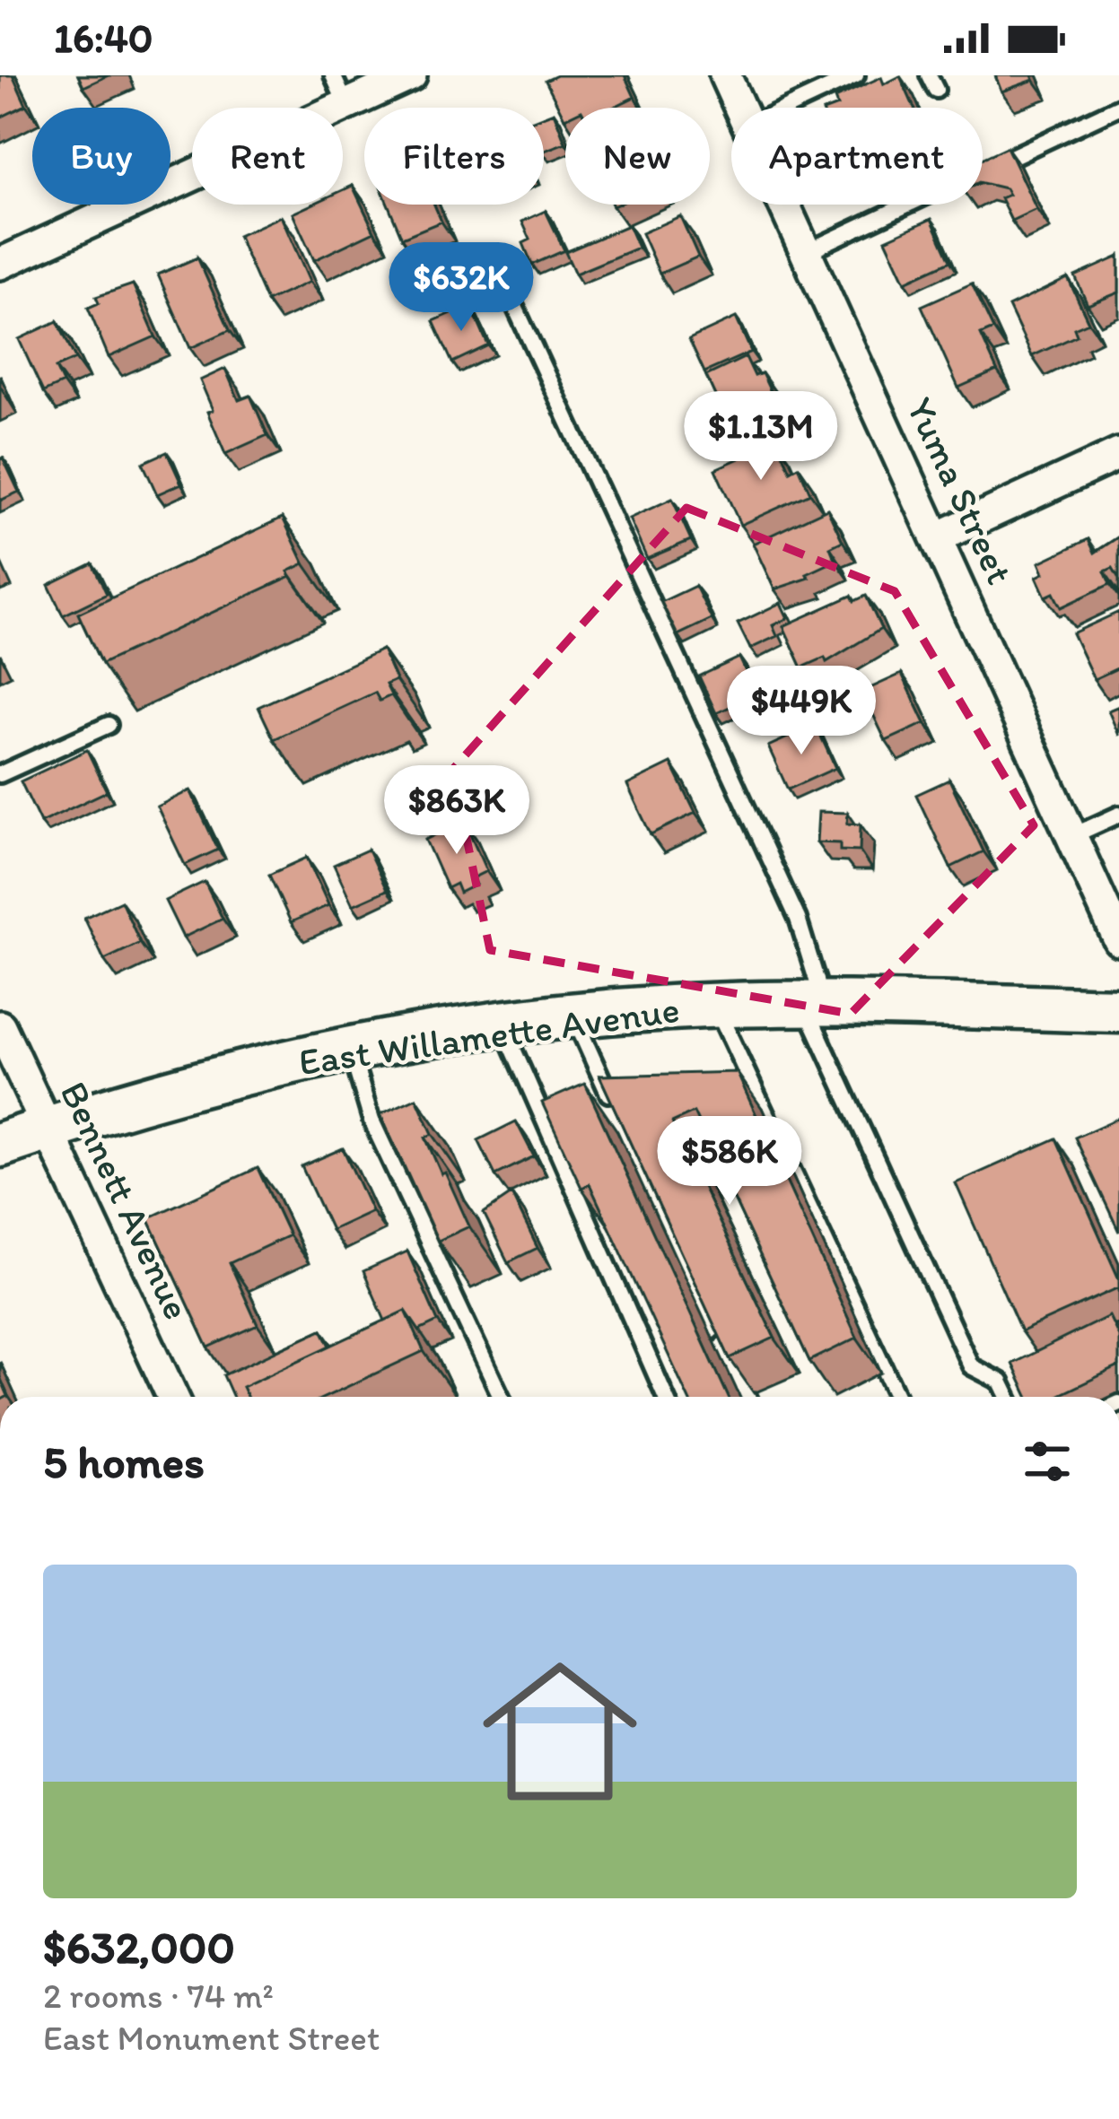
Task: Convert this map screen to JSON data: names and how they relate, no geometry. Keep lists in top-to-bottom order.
{
  "streets": {
    "street": ["Yuma Street", "East Willamette Avenue", "Bennett Avenue"]
  },
  "crossings": [
    ["East Willamette Avenue", "Bennett Avenue"]
  ],
  "page": {
    "status": "16:40",
    "chip": [
      "Buy",
      "Rent",
      "Filters",
      "New",
      "Apartment"
    ],
    "price": [
      "$632K",
      "$1.13M",
      "$449K",
      "$863K",
      "$586K"
    ],
    "heading": "5 homes",
    "list": [
      {
        "name": "$632,000",
        "note": "2 rooms · 74 m² · East Monument Street"
      }
    ]
  }
}
